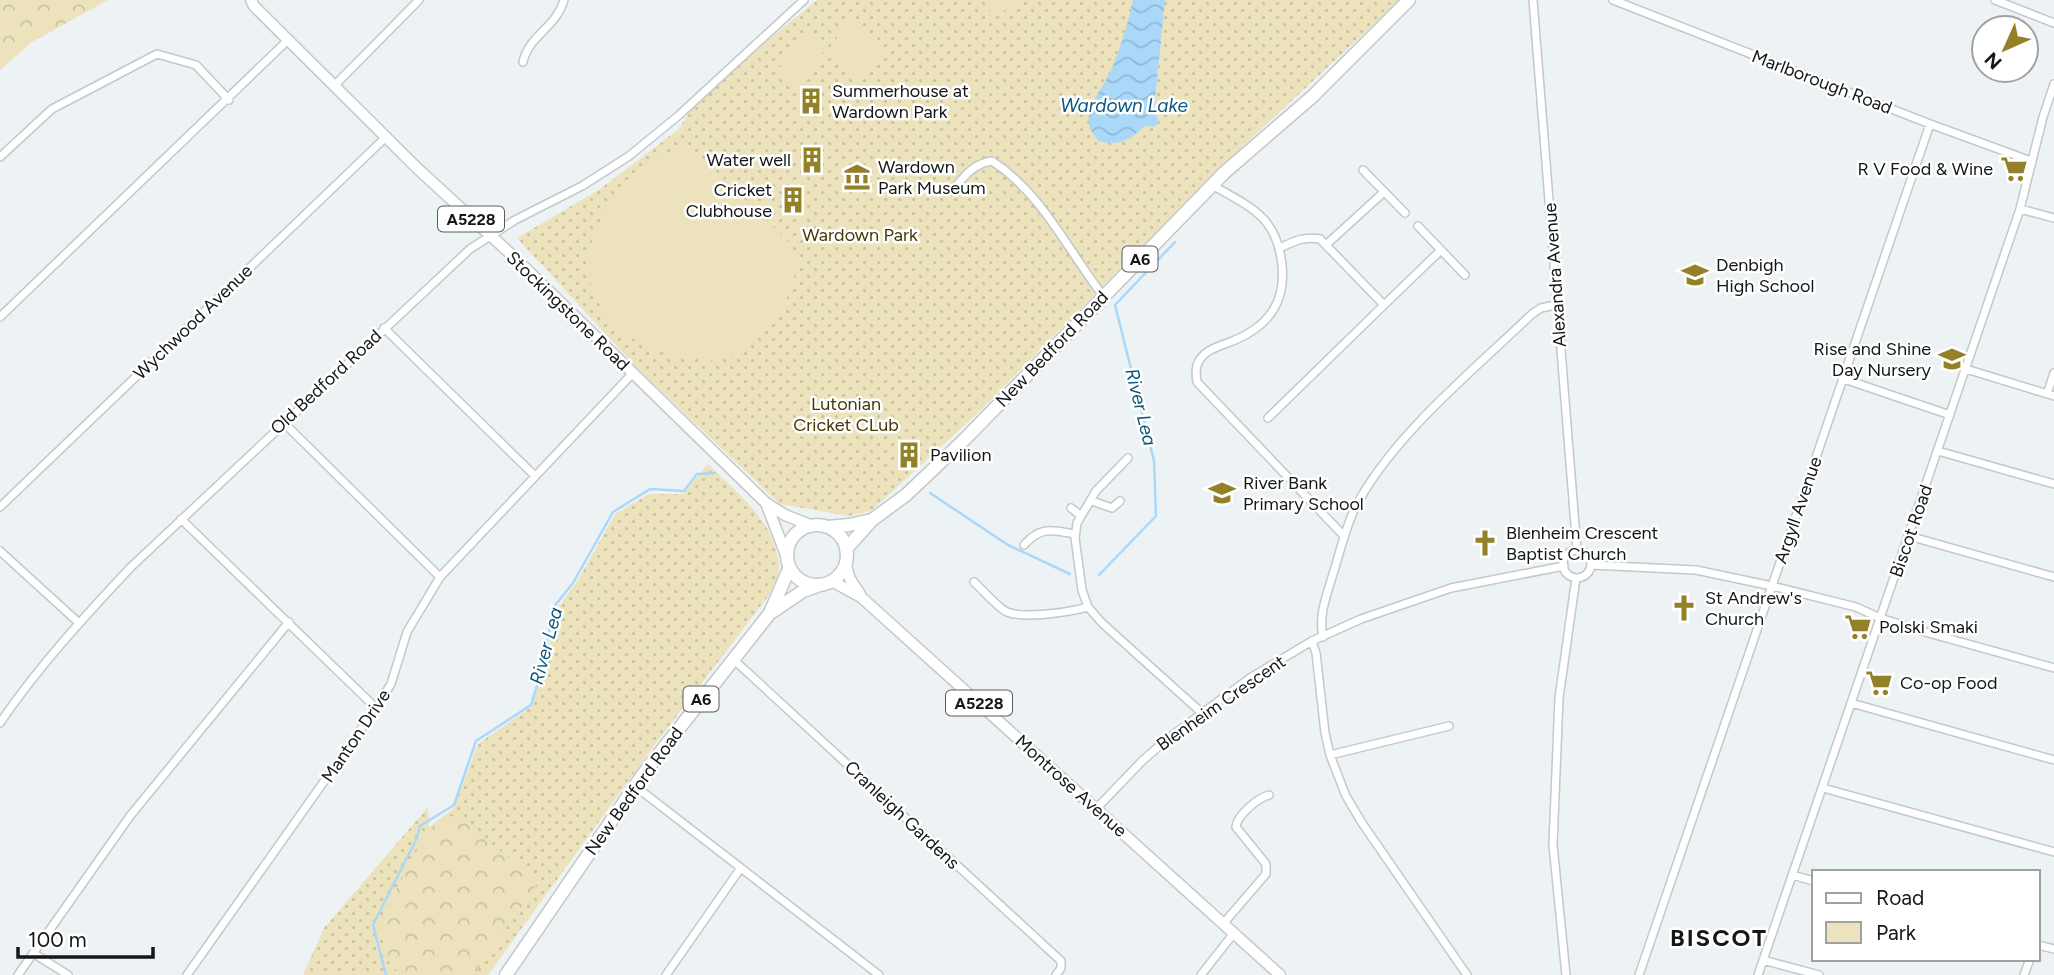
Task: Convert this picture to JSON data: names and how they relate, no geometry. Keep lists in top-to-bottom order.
{
  "streets": {
    "highway": ["A6", "New Bedford Road"],
    "main road": ["A5228", "Stockingstone Road", "Montrose Avenue"],
    "street": [
      "Marlborough Road",
      "Alexandra Avenue",
      "Wychwood Avenue",
      "Old Bedford Road",
      "Argyll Avenue",
      "Biscot Road",
      "Blenheim Crescent",
      "Manton Drive",
      "Cranleigh Gardens"
    ]
  },
  "crossings": [
    ["Marlborough Road", "Argyll Avenue"],
    ["Marlborough Road", "Biscot Road"],
    ["Alexandra Avenue", "Blenheim Crescent"],
    ["Stockingstone Road", "Wychwood Avenue"],
    ["Stockingstone Road", "New Bedford Road"],
    ["Stockingstone Road", "Old Bedford Road"],
    ["Stockingstone Road", "Manton Drive"],
    ["Stockingstone Road", "Montrose Avenue"],
    ["New Bedford Road", "Montrose Avenue"],
    ["New Bedford Road", "Cranleigh Gardens"],
    ["Blenheim Crescent", "Montrose Avenue"]
  ],
  "districts": ["BISCOT"],
  "water": ["Wardown Lake", "River Lea"],
  "parks": ["Wardown Park", "Lutonian Cricket CLub"],
  "places": {
    "building": [
      "Summerhouse at Wardown Park",
      "Water well",
      "Cricket Clubhouse",
      "Pavilion"
    ],
    "supermarket": ["R V Food & Wine", "Polski Smaki", "Co-op Food"],
    "museum": ["Wardown Park Museum"],
    "school or university": ["Denbigh High School", "Rise and Shine Day Nursery", "River Bank Primary School"],
    "church": ["Blenheim Crescent Baptist Church", "St Andrew's Church"]
  },
  "legend": ["Road", "Park"],
  "scale_bar": "100 m",
  "north": "bottom left"
}
